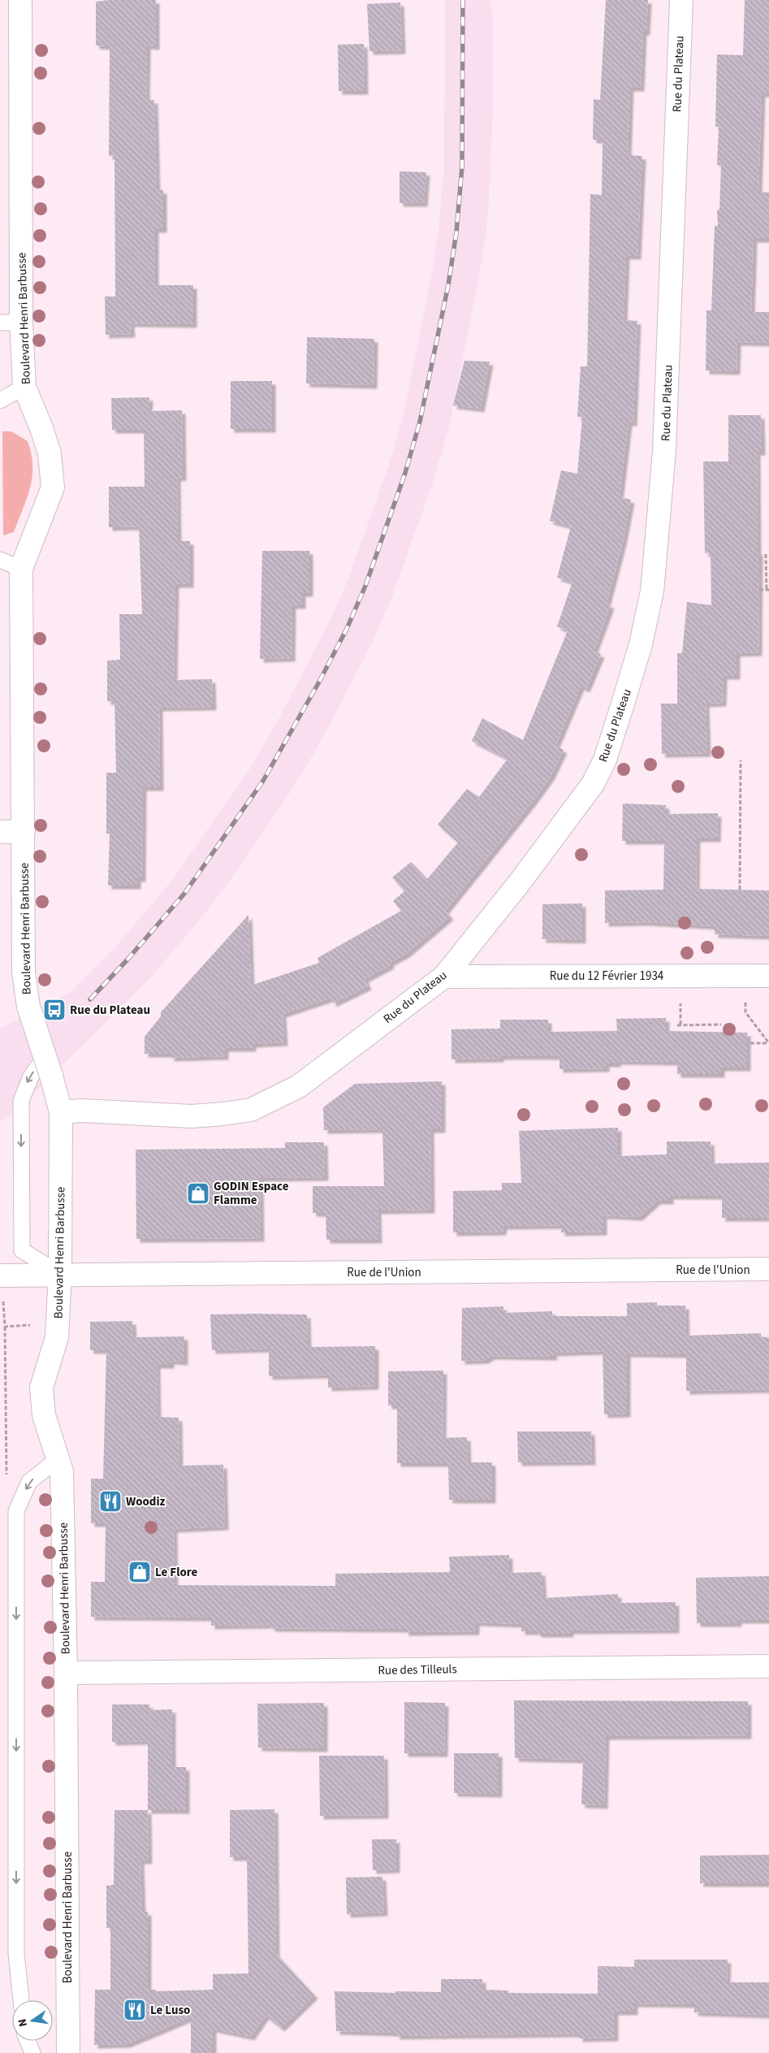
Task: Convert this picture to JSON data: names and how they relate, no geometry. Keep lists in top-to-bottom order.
{
  "streets": {
    "street": [
      "Rue du Plateau",
      "Boulevard Henri Barbusse",
      "Rue du 12 Février 1934",
      "Rue de l'Union",
      "Rue des Tilleuls"
    ]
  },
  "crossings": [
    ["Rue du Plateau", "Boulevard Henri Barbusse"],
    ["Rue du Plateau", "Rue du 12 Février 1934"],
    ["Boulevard Henri Barbusse", "Rue de l'Union"],
    ["Boulevard Henri Barbusse", "Rue des Tilleuls"]
  ],
  "places": {
    "bus stop": ["Rue du Plateau"],
    "shop": ["GODIN Espace Flamme", "Le Flore"],
    "restaurant": ["Woodiz", "Le Luso"]
  },
  "north": "left"
}
